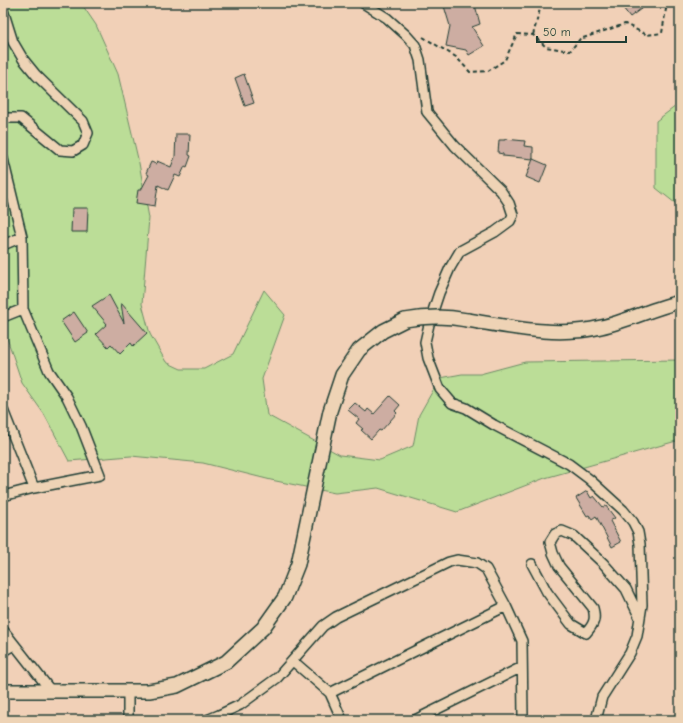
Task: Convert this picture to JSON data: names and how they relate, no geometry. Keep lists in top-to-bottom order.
{
  "scale_bar": "50 m"
}
